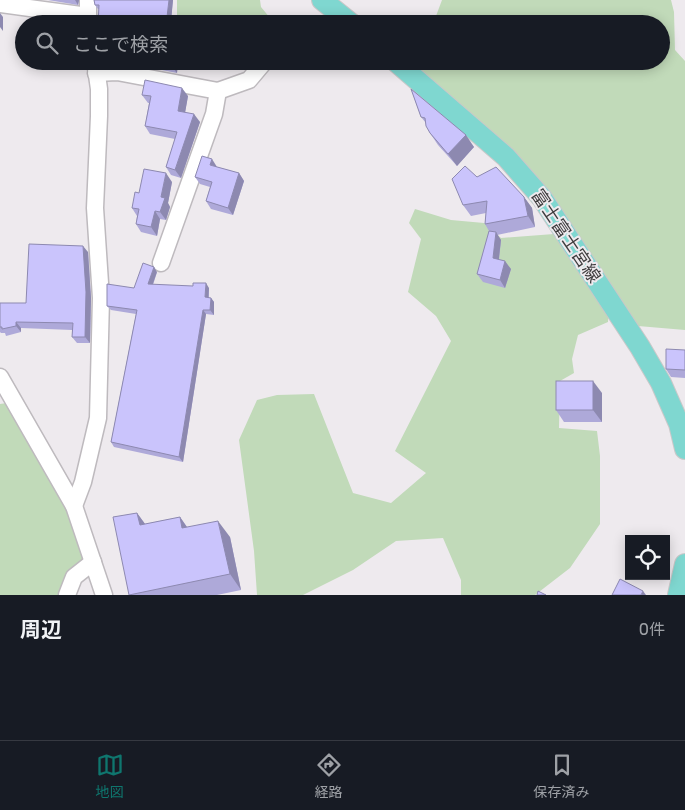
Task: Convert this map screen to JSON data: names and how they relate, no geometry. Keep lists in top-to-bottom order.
{
  "streets": {
    "main road": ["富士富士宮線"]
  },
  "page": {
    "search": "ここで検索",
    "heading": ["周辺", "0件"],
    "nav": ["地図", "経路", "保存済み"]
  }
}
